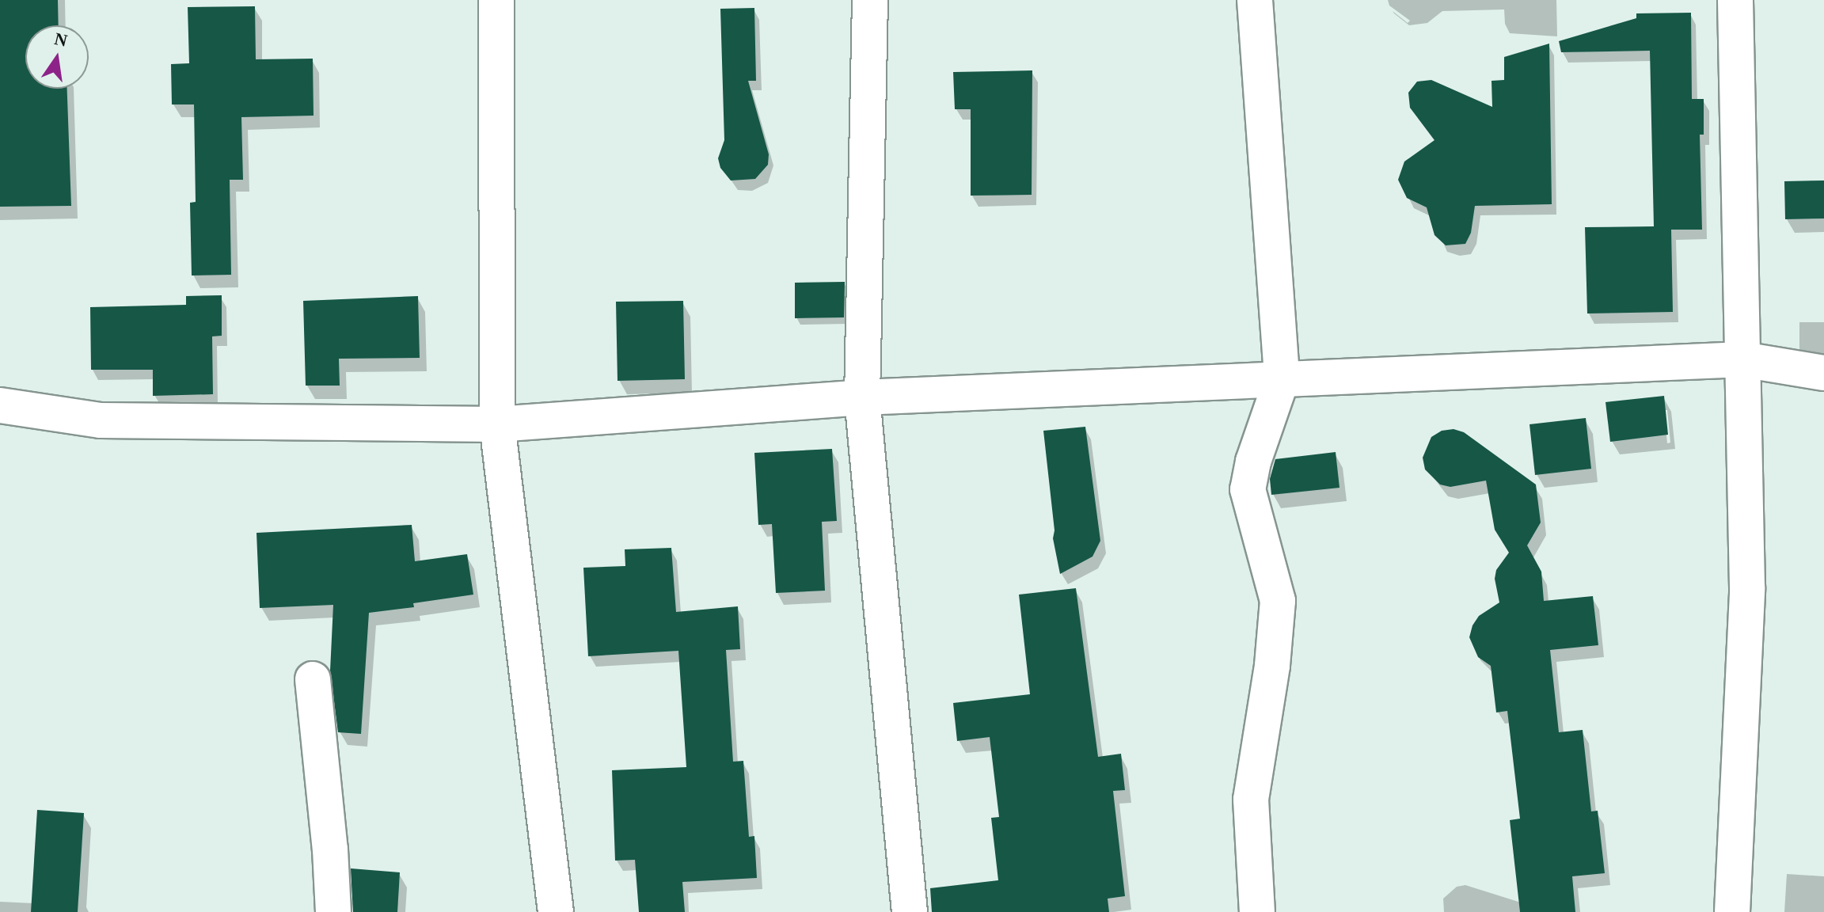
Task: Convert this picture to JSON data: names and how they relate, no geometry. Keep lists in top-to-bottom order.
{
  "north": "top"
}
